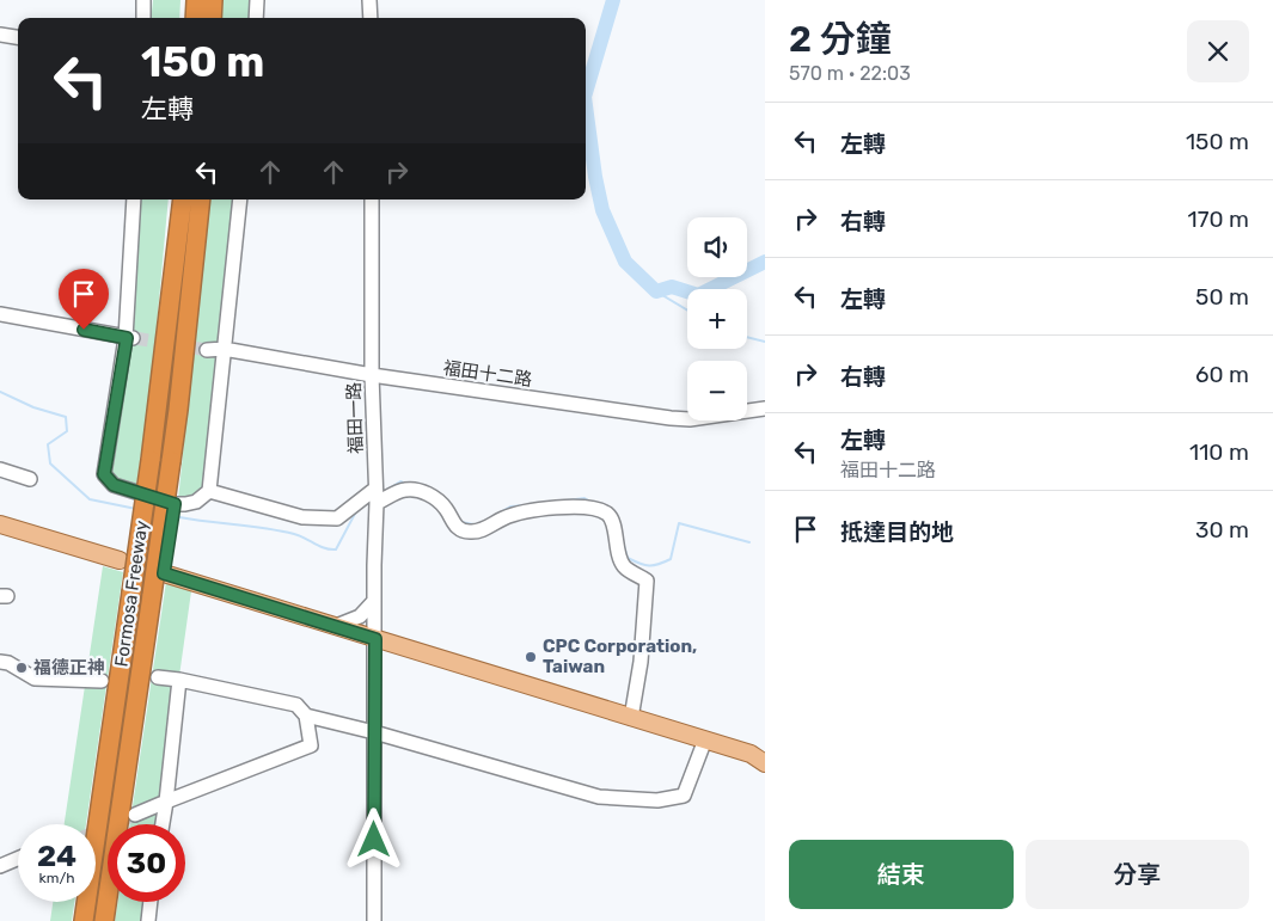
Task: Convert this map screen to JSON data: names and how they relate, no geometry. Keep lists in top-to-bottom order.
{
  "streets": {
    "highway": ["Formosa Freeway"],
    "street": ["福田十二路", "福田一路"]
  },
  "crossings": [
    ["福田十二路", "福田一路"]
  ],
  "places": ["CPC Corporation, Taiwan", "福德正神"],
  "page": {
    "heading": ["2 分鐘", "570 m · 22:03"],
    "turn": ["150 m", "左轉"],
    "list": [
      {
        "name": "左轉",
        "value": "150 m"
      },
      {
        "name": "右轉",
        "value": "170 m"
      },
      {
        "name": "左轉",
        "value": "50 m"
      },
      {
        "name": "右轉",
        "value": "60 m"
      },
      {
        "name": "左轉",
        "note": "福田十二路",
        "value": "110 m"
      },
      {
        "name": "抵達目的地",
        "value": "30 m"
      }
    ],
    "map_buttons": ["+", "−"],
    "speed": "24 km/h",
    "limit": "30",
    "buttons": ["結束", "分享"]
  }
}
